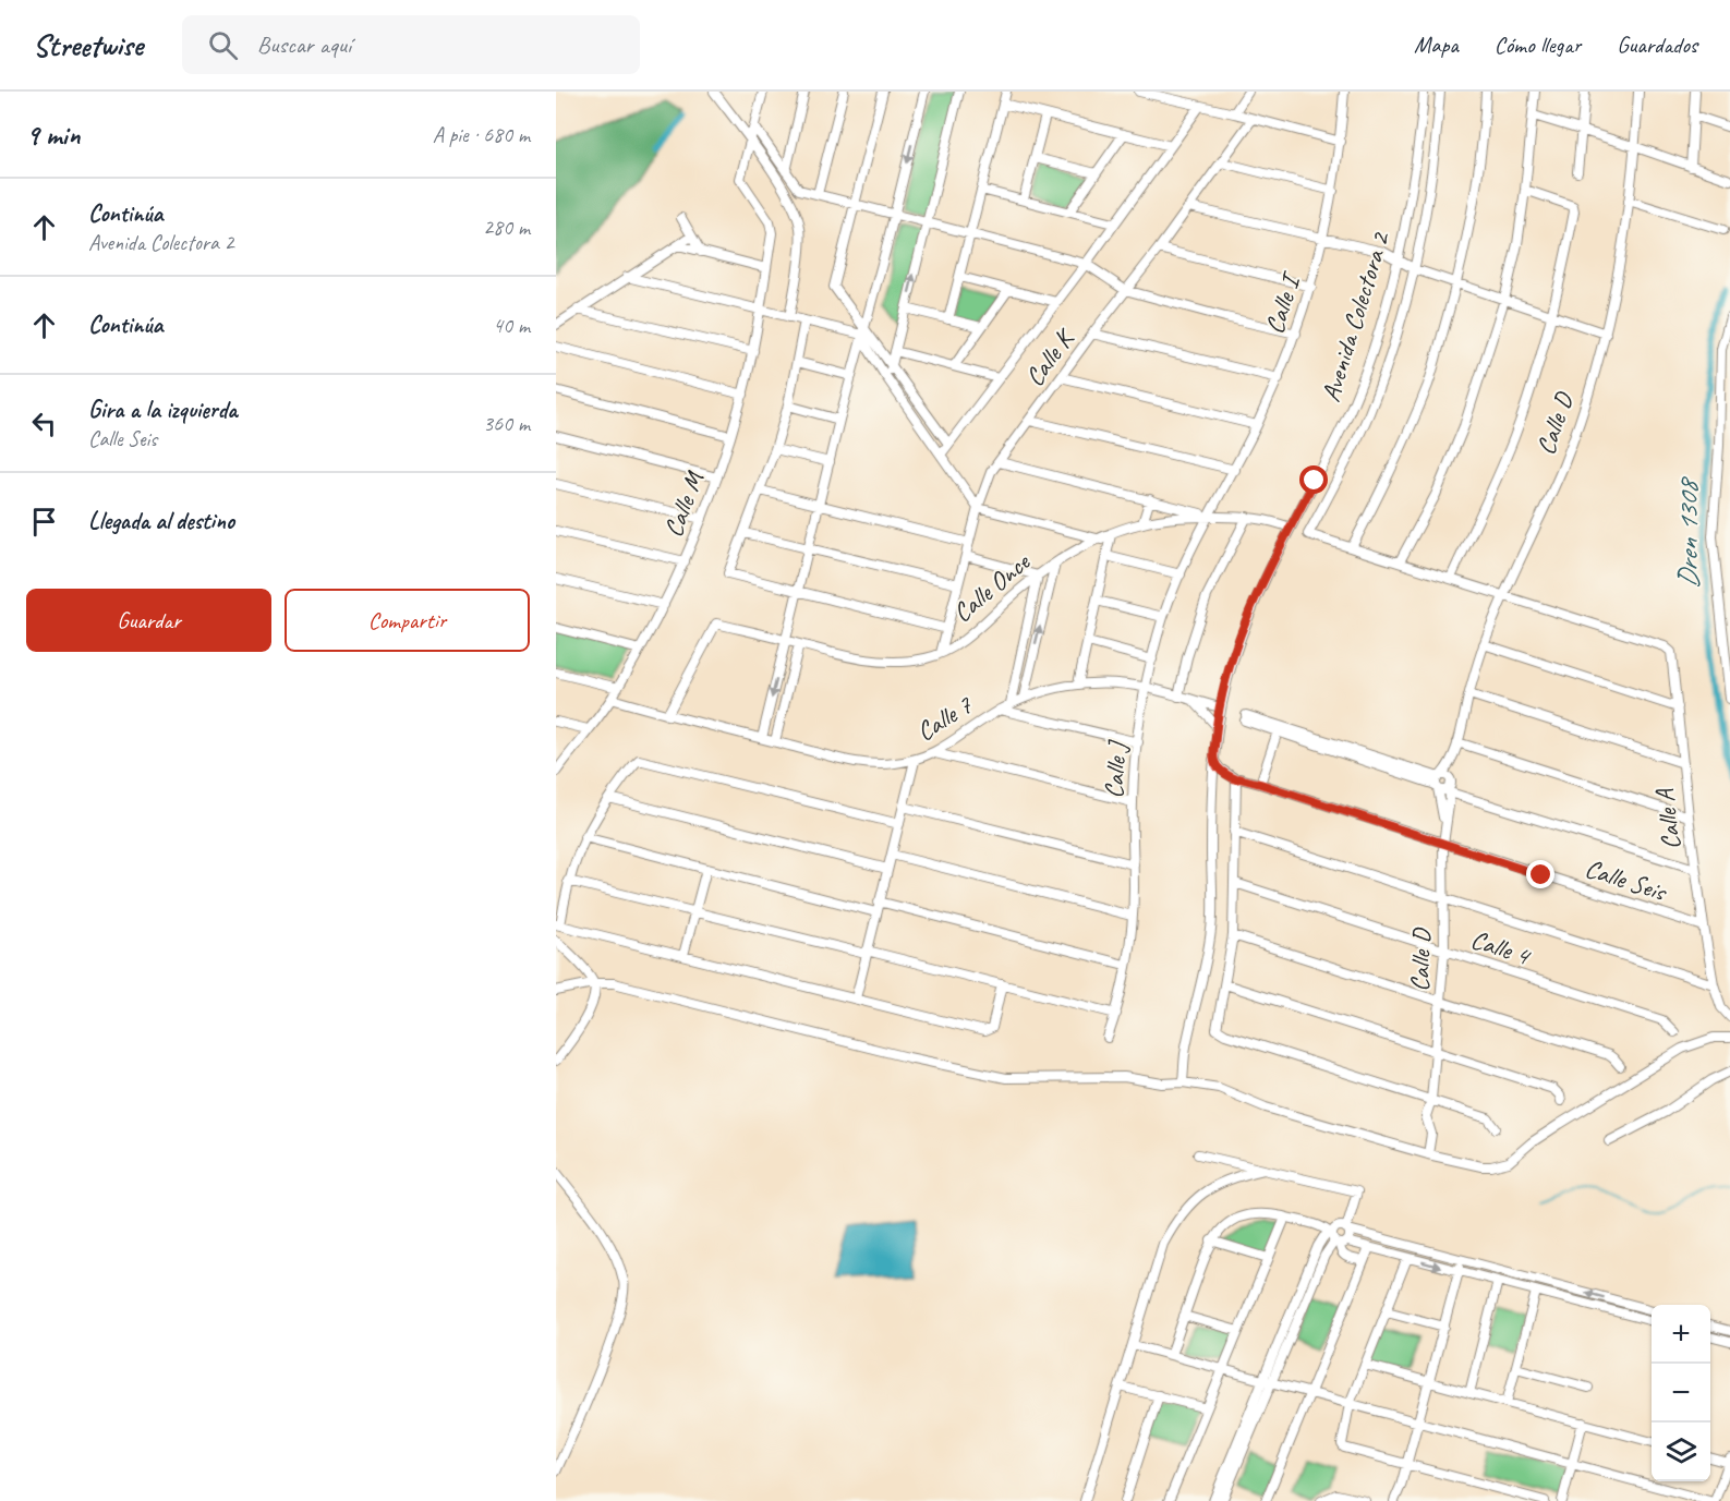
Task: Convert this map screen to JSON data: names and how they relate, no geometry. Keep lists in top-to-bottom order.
{
  "streets": {
    "street": [
      "Calle I",
      "Avenida Colectora 2",
      "Calle K",
      "Calle D",
      "Calle M",
      "Calle Once",
      "Calle 7",
      "Calle J",
      "Calle A",
      "Calle Seis",
      "Calle 4"
    ]
  },
  "crossings": [
    ["Calle I", "Calle Once"],
    ["Calle I", "Calle J"],
    ["Avenida Colectora 2", "Calle Once"],
    ["Avenida Colectora 2", "Calle 7"],
    ["Calle K", "Calle Once"],
    ["Calle D", "Calle A"],
    ["Calle D", "Calle Seis"],
    ["Calle D", "Calle 4"],
    ["Calle M", "Calle 7"],
    ["Calle Once", "Calle 7"],
    ["Calle Once", "Calle J"],
    ["Calle 7", "Calle J"],
    ["Calle A", "Calle Seis"]
  ],
  "water": ["Dren 1308"],
  "page": {
    "header": "Streetwise",
    "search": "Buscar aquí",
    "nav": ["Mapa", "Cómo llegar", "Guardados"],
    "heading": ["9 min", "A pie · 680 m"],
    "list": [
      ["Continúa", "Avenida Colectora 2", "280 m"],
      ["Continúa", "40 m"],
      ["Gira a la izquierda", "Calle Seis", "360 m"],
      "Llegada al destino"
    ],
    "buttons": ["Guardar", "Compartir"],
    "map_buttons": ["+", "−"]
  }
}
